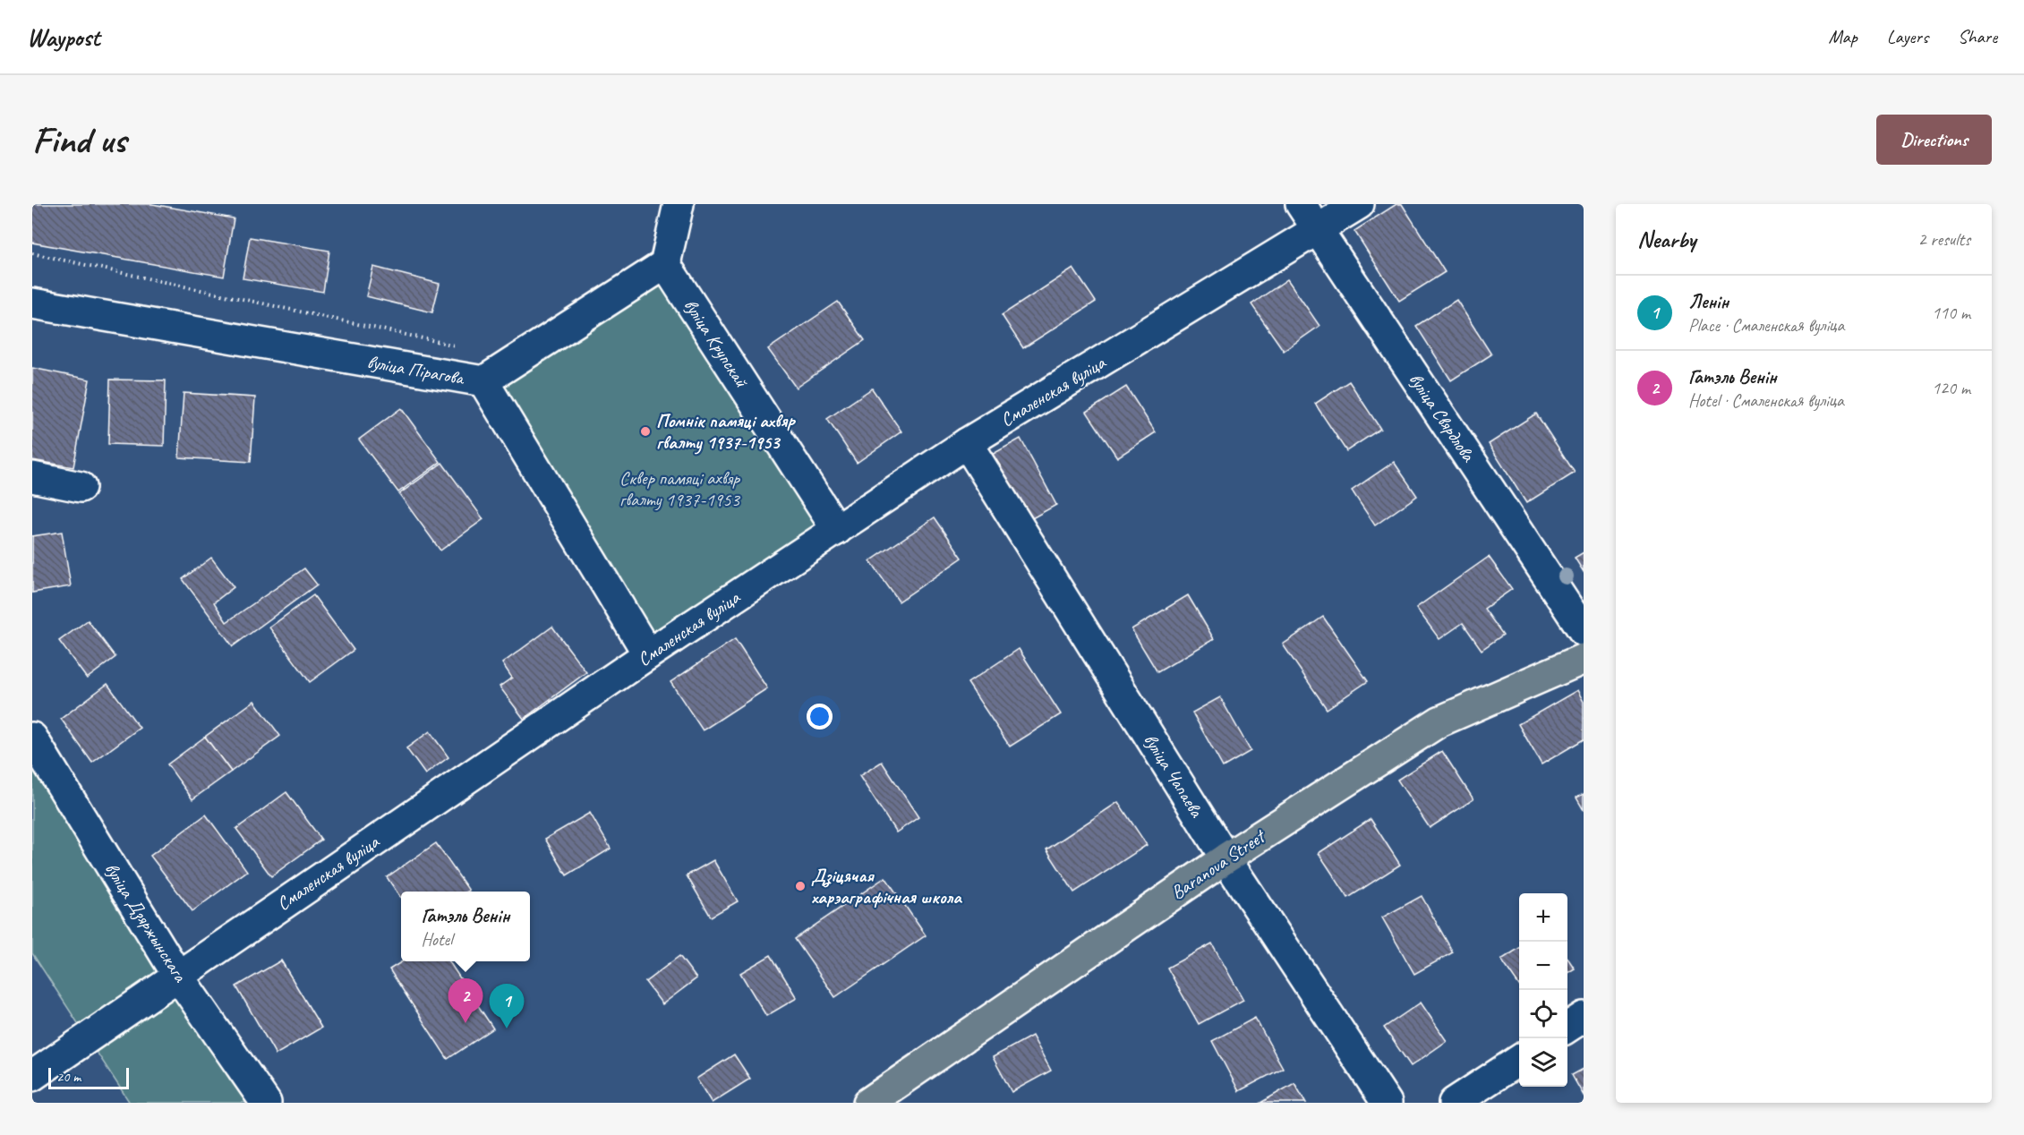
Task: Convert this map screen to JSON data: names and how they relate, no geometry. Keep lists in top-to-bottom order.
{
  "streets": {
    "main road": ["Baranova Street"],
    "street": [
      "вуліца Крупскай",
      "вуліца Пірагова",
      "Смаленская вуліца",
      "вуліца Свярдлова",
      "вуліца Чапаева",
      "вуліца Дзяржынскага"
    ]
  },
  "crossings": [
    ["вуліца Крупскай", "Смаленская вуліца"],
    ["вуліца Пірагова", "Смаленская вуліца"],
    ["Смаленская вуліца", "вуліца Свярдлова"],
    ["Смаленская вуліца", "вуліца Чапаева"],
    ["Смаленская вуліца", "вуліца Дзяржынскага"],
    ["вуліца Чапаева", "Baranova Street"]
  ],
  "parks": ["Сквер памяці ахвяр гвалту 1937-1953"],
  "places": ["Помнік памяці ахвяр гвалту 1937-1953", "Дзіцячая харэаграфічная школа"],
  "scale_bar": "20 m",
  "page": {
    "header": "Waypost",
    "nav": ["Map", "Layers", "Share"],
    "buttons": "Directions",
    "title": "Find us",
    "heading": ["Nearby", "2 results"],
    "list": [
      {
        "mark": "1",
        "name": "Ленін",
        "note": "Place · Смаленская вуліца",
        "value": "110 m"
      },
      {
        "mark": "2",
        "name": "Гатэль Венін",
        "note": "Hotel · Смаленская вуліца",
        "value": "120 m"
      }
    ],
    "popup": ["Гатэль Венін", "Hotel"],
    "map_buttons": ["+", "−"],
    "pins": ["2", "1"],
    "scale": "20 m"
  }
}
